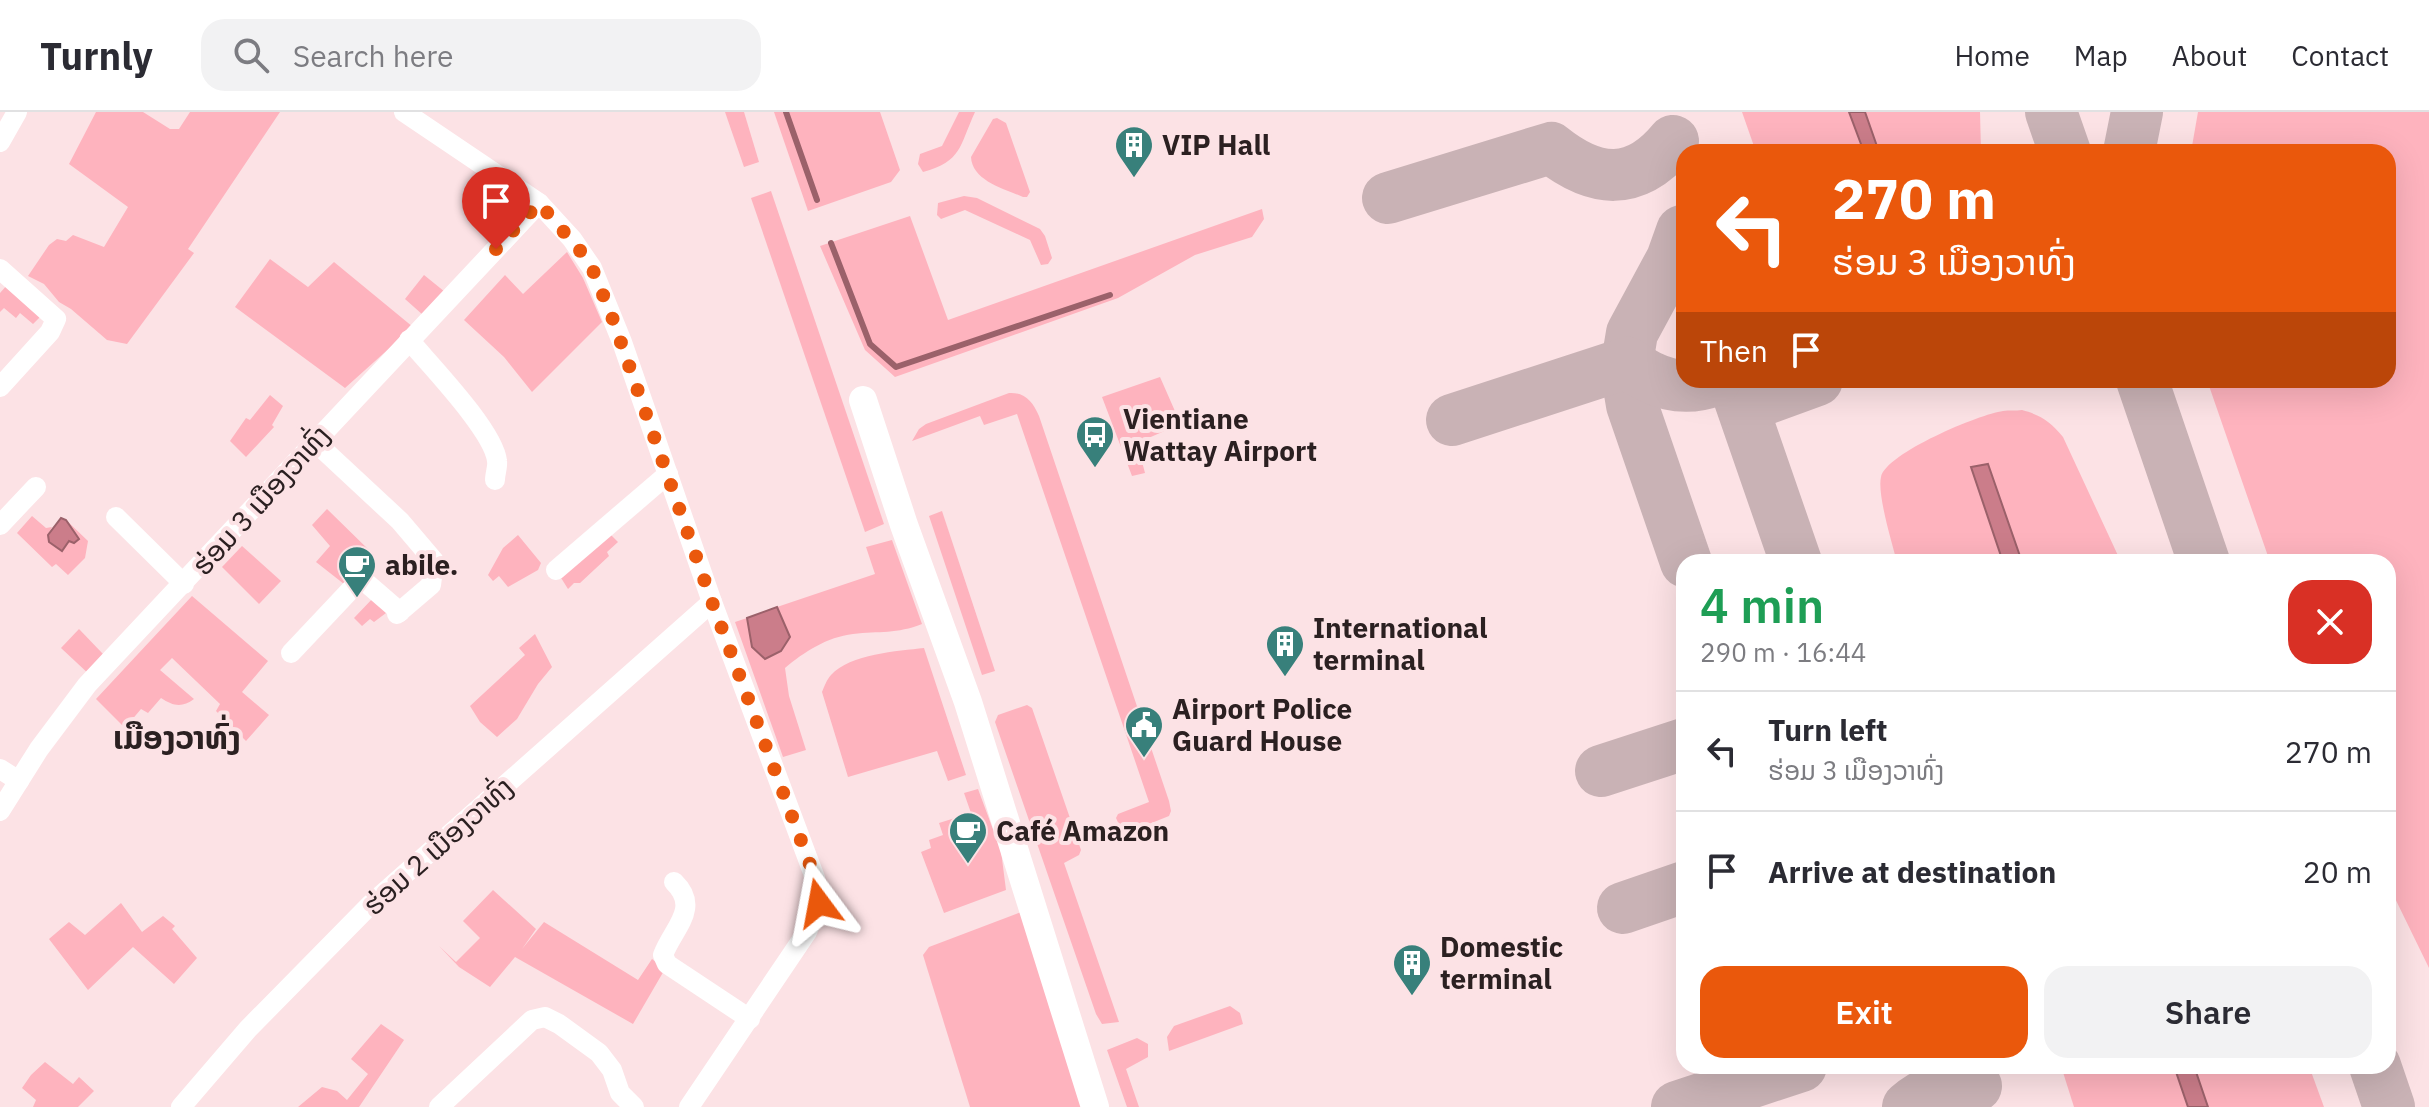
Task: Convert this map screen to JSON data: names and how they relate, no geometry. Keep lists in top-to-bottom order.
{
  "streets": {
    "street": ["ຮ່ອມ 3 ເມືອງວາທົ່ງ", "ຮ່ອມ 2 ເມືອງວາທົ່ງ"]
  },
  "districts": ["ເມືອງວາທົ່ງ"],
  "places": {
    "building": ["VIP Hall", "International terminal", "Domestic terminal"],
    "bus stop": ["Vientiane Wattay Airport"],
    "cafe": ["abile.", "Café Amazon"],
    "public building": ["Airport Police Guard House"]
  },
  "page": {
    "header": "Turnly",
    "search": "Search here",
    "nav": [
      "Home",
      "Map",
      "About",
      "Contact"
    ],
    "turn": ["270 m", "ຮ່ອມ 3 ເມືອງວາທົ່ງ"],
    "then": "Then",
    "heading": ["4 min", "290 m · 16:44"],
    "list": [
      {
        "name": "Turn left",
        "note": "ຮ່ອມ 3 ເມືອງວາທົ່ງ",
        "value": "270 m"
      },
      {
        "name": "Arrive at destination",
        "value": "20 m"
      }
    ],
    "buttons": ["Exit", "Share"]
  }
}
